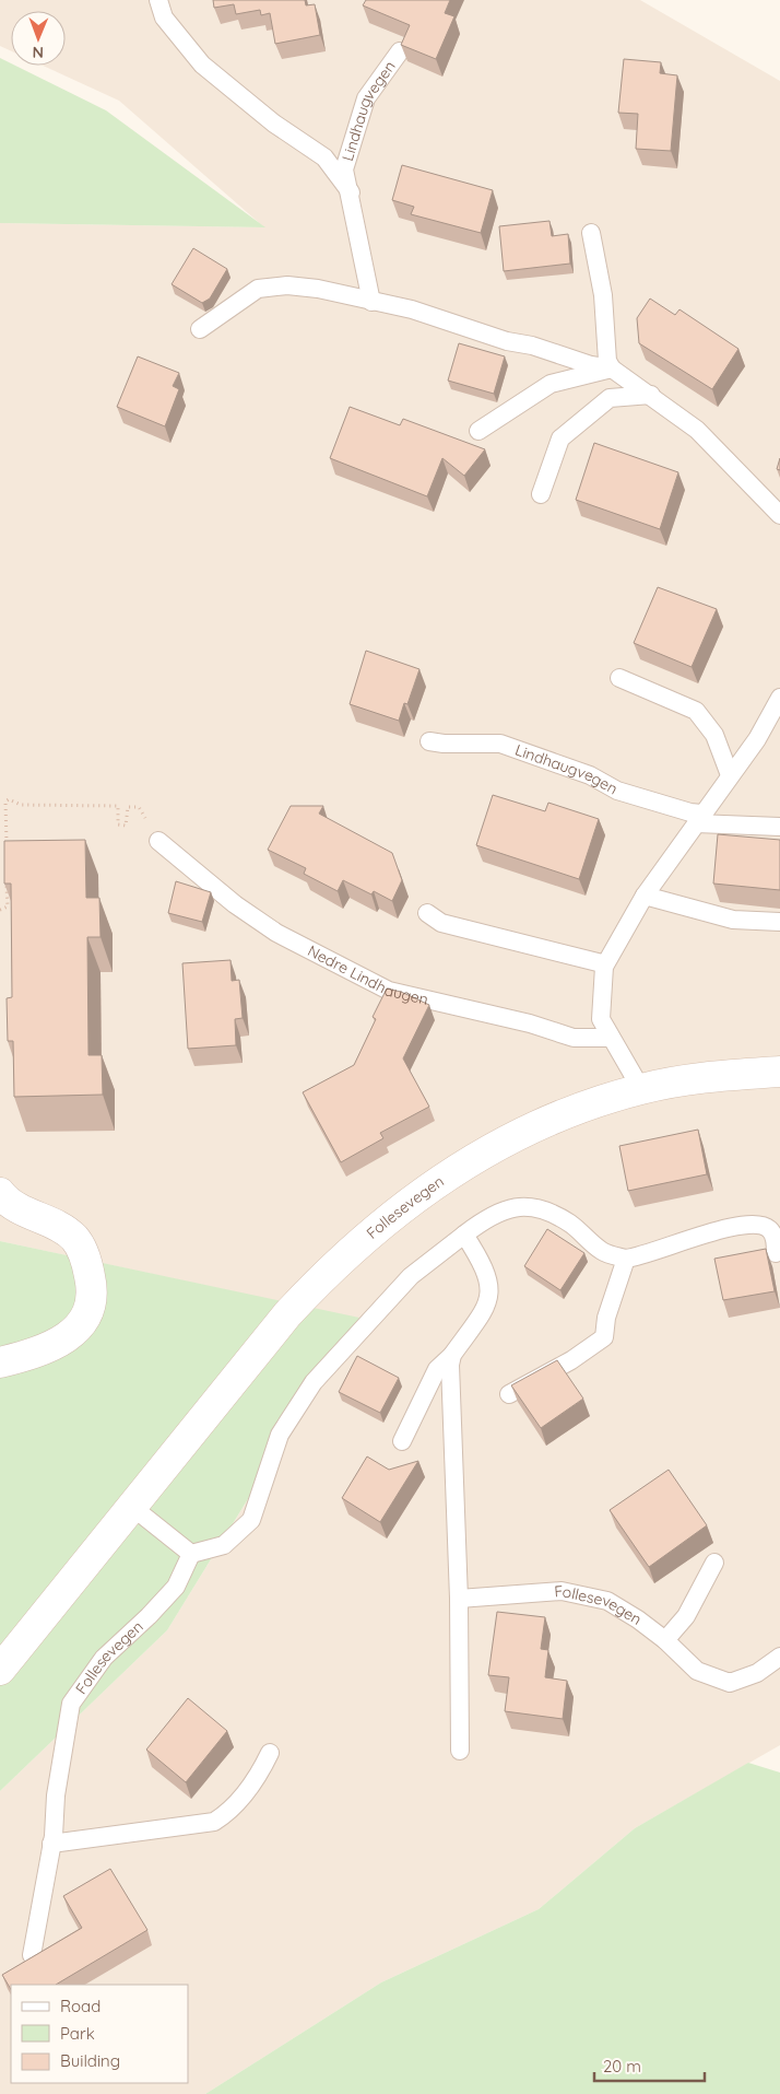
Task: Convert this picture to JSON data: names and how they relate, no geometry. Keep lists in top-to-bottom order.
{
  "streets": {
    "main road": ["Follesevegen"],
    "lane": ["Lindhaugvegen", "Nedre Lindhaugen"]
  },
  "legend": ["Road", "Park", "Building"],
  "scale_bar": "20 m",
  "north": "bottom"
}
